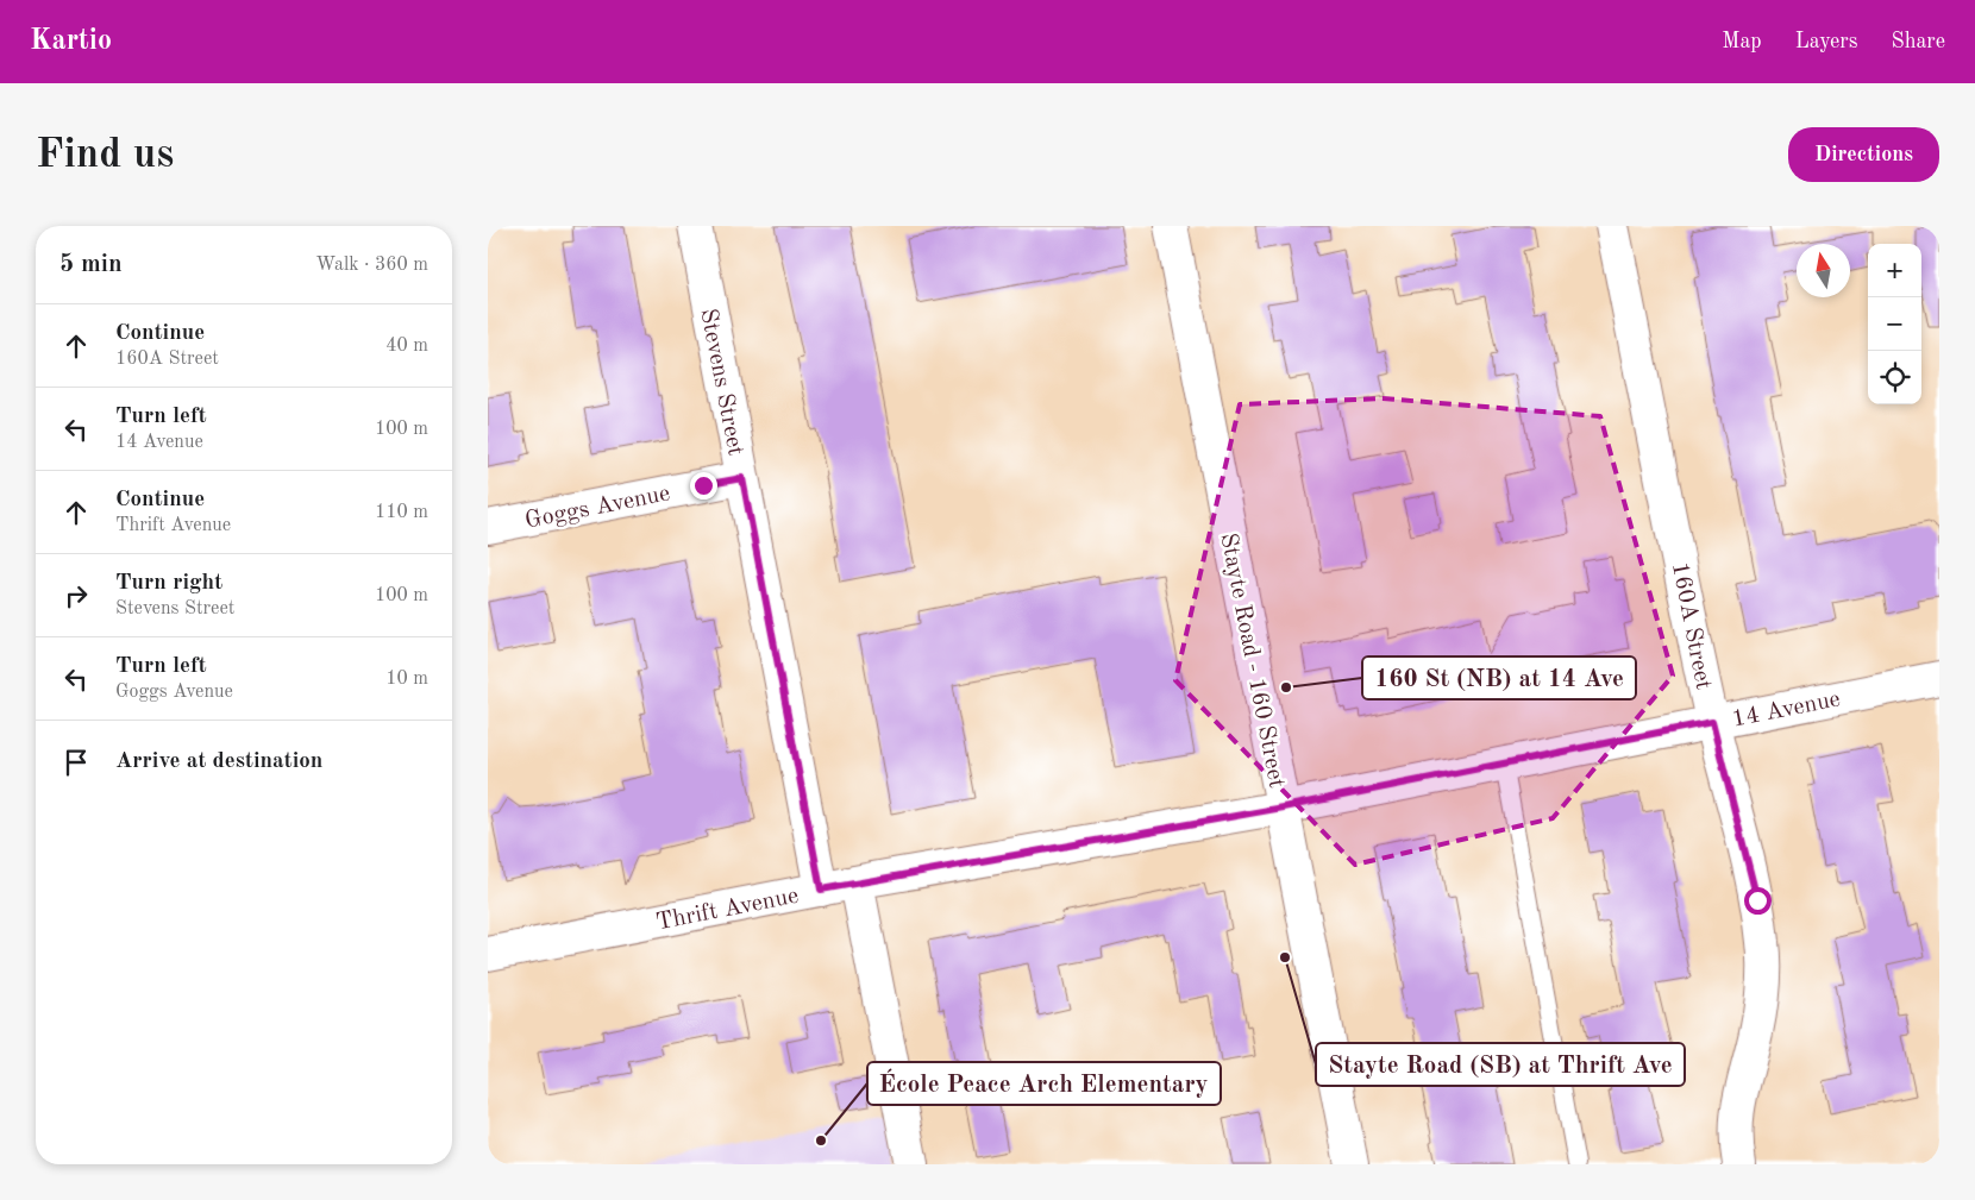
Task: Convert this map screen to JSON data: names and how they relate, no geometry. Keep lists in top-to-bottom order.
{
  "streets": {
    "street": [
      "Stevens Street",
      "Goggs Avenue",
      "160A Street",
      "Stayte Road - 160 Street",
      "14 Avenue",
      "Thrift Avenue"
    ]
  },
  "crossings": [
    ["Stevens Street", "Goggs Avenue"],
    ["Stevens Street", "Thrift Avenue"],
    ["160A Street", "14 Avenue"],
    ["Stayte Road - 160 Street", "14 Avenue"],
    ["Stayte Road - 160 Street", "Thrift Avenue"],
    ["14 Avenue", "Thrift Avenue"]
  ],
  "places": ["160 St (NB) at 14 Ave", "Stayte Road (SB) at Thrift Ave", "École Peace Arch Elementary"],
  "north": "top",
  "page": {
    "header": "Kartio",
    "nav": ["Map", "Layers", "Share"],
    "buttons": "Directions",
    "title": "Find us",
    "heading": ["5 min", "Walk · 360 m"],
    "map_buttons": ["+", "−"],
    "list": [
      ["Continue", "160A Street", "40 m"],
      ["Turn left", "14 Avenue", "100 m"],
      ["Continue", "Thrift Avenue", "110 m"],
      ["Turn right", "Stevens Street", "100 m"],
      ["Turn left", "Goggs Avenue", "10 m"],
      "Arrive at destination"
    ]
  }
}
